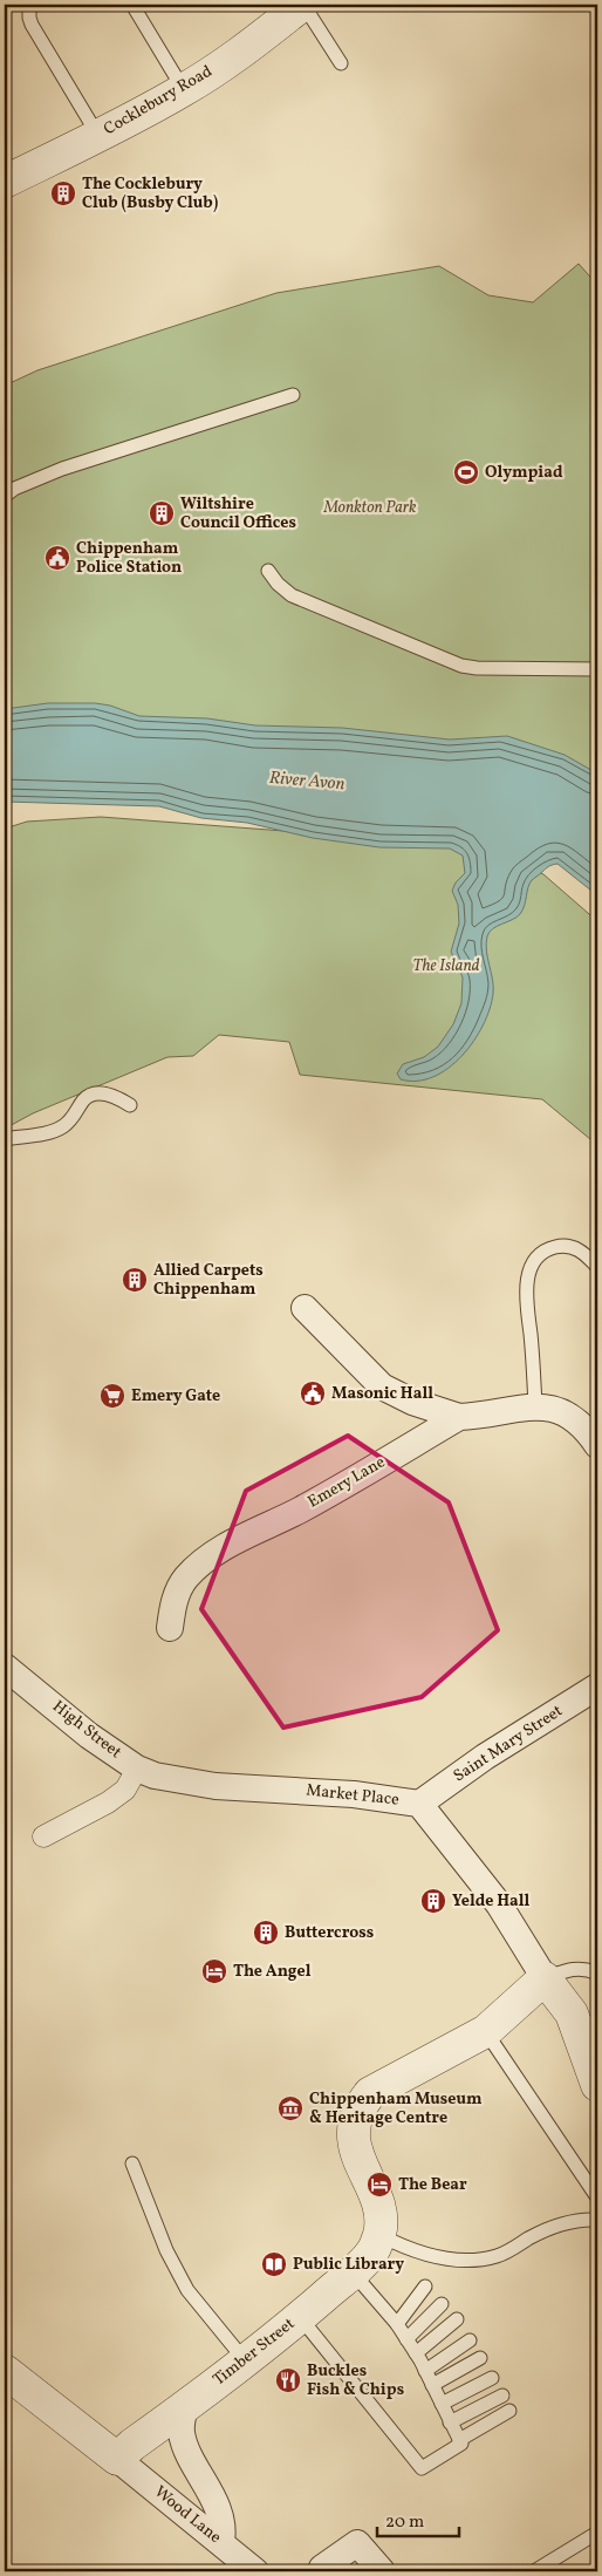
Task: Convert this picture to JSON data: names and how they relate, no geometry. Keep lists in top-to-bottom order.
{
  "streets": {
    "street": [
      "Cocklebury Road",
      "Emery Lane",
      "High Street",
      "Saint Mary Street",
      "Market Place",
      "Timber Street",
      "Wood Lane"
    ]
  },
  "crossings": [
    ["High Street", "Market Place"],
    ["Saint Mary Street", "Market Place"],
    ["Timber Street", "Wood Lane"]
  ],
  "water": ["River Avon"],
  "parks": ["Monkton Park", "The Island"],
  "places": {
    "building": [
      "The Cocklebury Club (Busby Club)",
      "Wiltshire Council Offices",
      "Allied Carpets Chippenham",
      "Yelde Hall",
      "Buttercross"
    ],
    "sports": ["Olympiad"],
    "public building": ["Chippenham Police Station", "Masonic Hall"],
    "supermarket": ["Emery Gate"],
    "hotel": ["The Angel", "The Bear"],
    "museum": ["Chippenham Museum & Heritage Centre"],
    "library": ["Public Library"],
    "restaurant": ["Buckles Fish & Chips"]
  },
  "scale_bar": "20 m"
}
